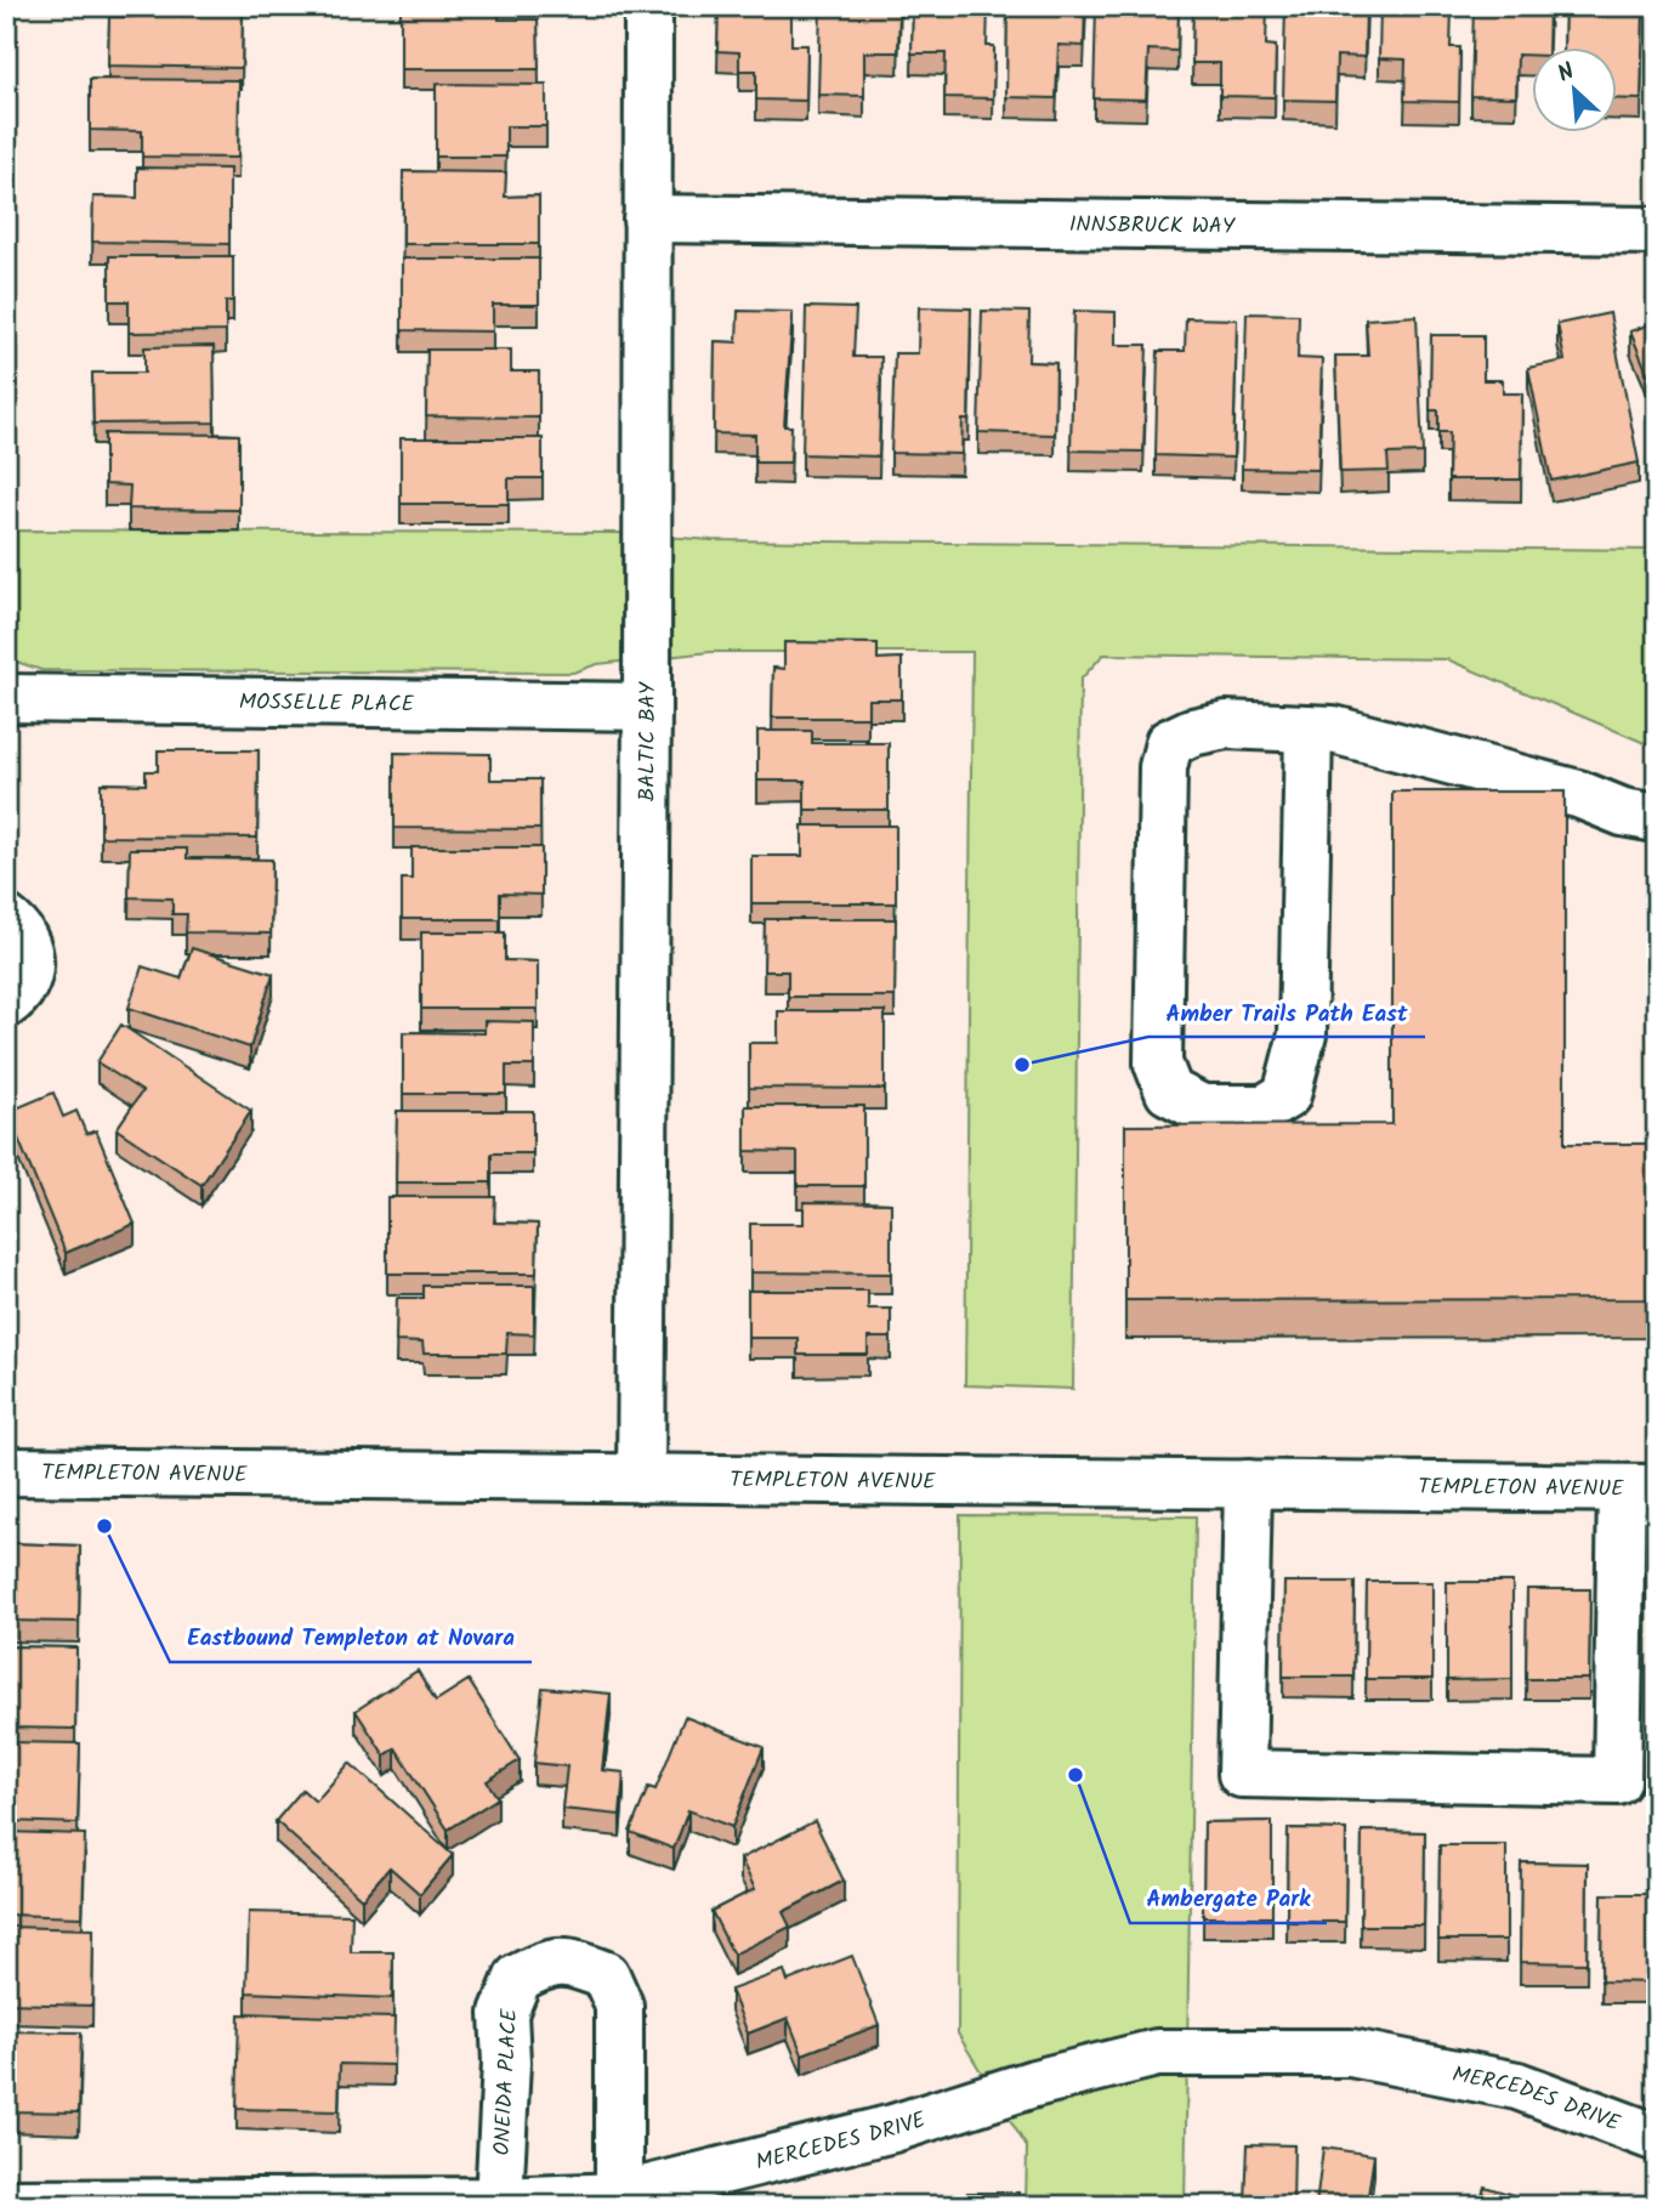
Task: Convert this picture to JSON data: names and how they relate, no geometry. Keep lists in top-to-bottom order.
{
  "streets": {
    "street": [
      "INNSBRUCK WAY",
      "MOSSELLE PLACE",
      "BALTIC BAY",
      "TEMPLETON AVENUE",
      "ONEIDA PLACE",
      "MERCEDES DRIVE"
    ]
  },
  "crossings": [
    ["INNSBRUCK WAY", "BALTIC BAY"],
    ["MOSSELLE PLACE", "BALTIC BAY"],
    ["BALTIC BAY", "TEMPLETON AVENUE"],
    ["ONEIDA PLACE", "MERCEDES DRIVE"]
  ],
  "places": ["Amber Trails Path East", "Eastbound Templeton at Novara", "Ambergate Park"],
  "north": "top left"
}
